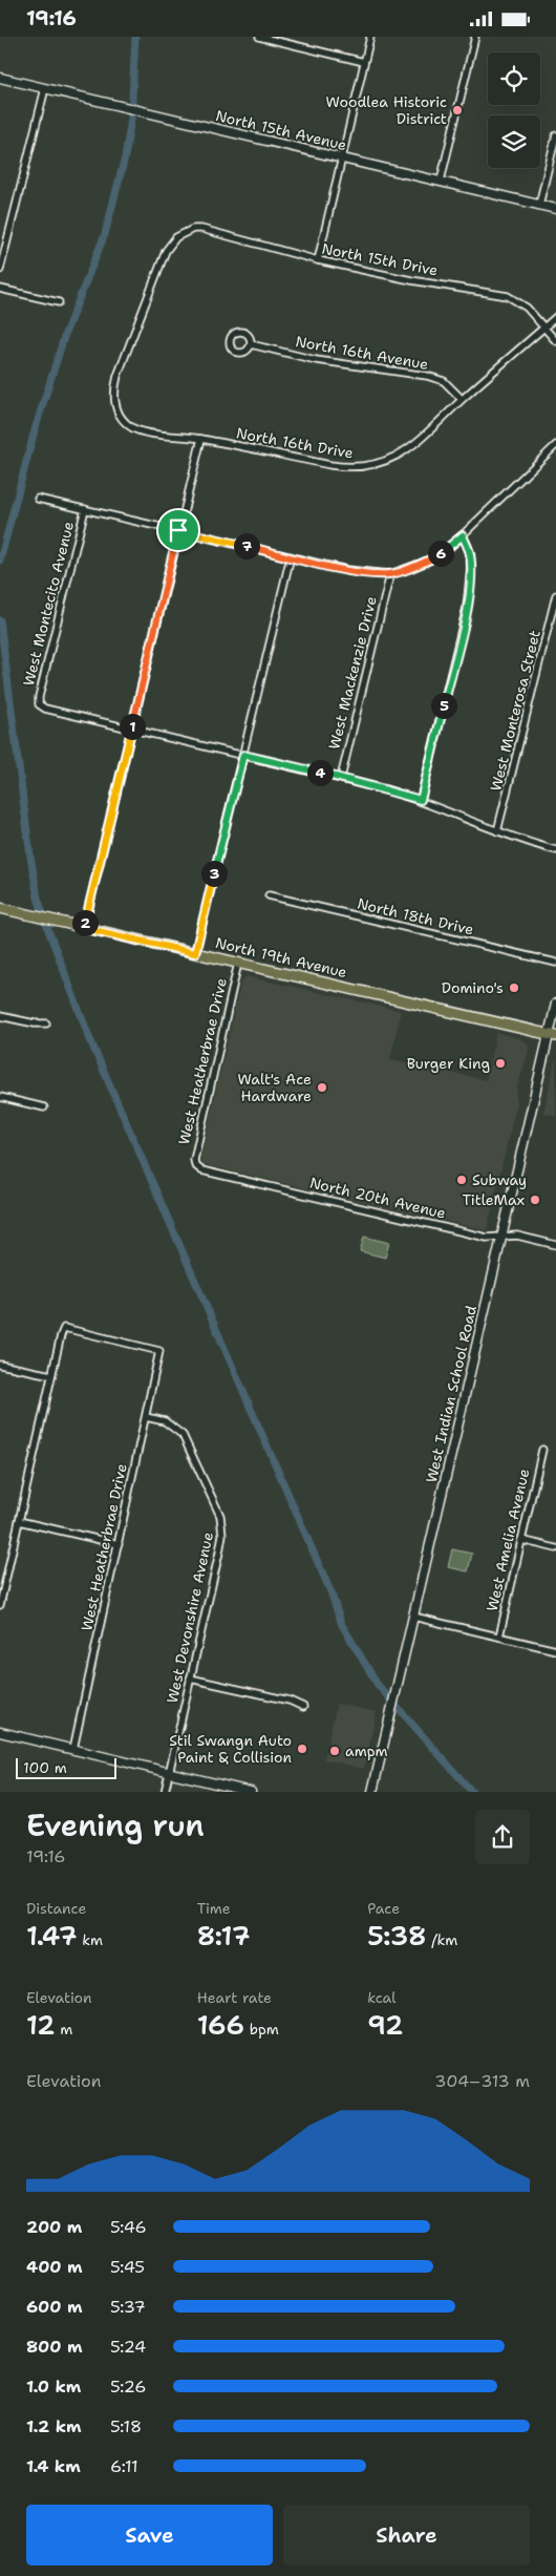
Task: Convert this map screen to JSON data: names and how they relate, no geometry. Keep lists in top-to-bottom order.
{
  "streets": {
    "main road": ["North 19th Avenue"],
    "street": [
      "North 15th Avenue",
      "North 15th Drive",
      "North 16th Avenue",
      "North 16th Drive",
      "West Montecito Avenue",
      "West Mackenzie Drive",
      "West Monterosa Street",
      "North 18th Drive",
      "West Heatherbrae Drive",
      "North 20th Avenue",
      "West Indian School Road",
      "West Amelia Avenue",
      "West Devonshire Avenue"
    ]
  },
  "crossings": [
    ["North 15th Drive", "North 16th Drive"],
    ["North 16th Avenue", "North 16th Drive"],
    ["North 19th Avenue", "West Heatherbrae Drive"],
    ["North 19th Avenue", "West Indian School Road"],
    ["West Heatherbrae Drive", "North 20th Avenue"],
    ["West Heatherbrae Drive", "West Devonshire Avenue"],
    ["North 20th Avenue", "West Indian School Road"]
  ],
  "places": [
    "Woodlea Historic District",
    "Domino's",
    "Burger King",
    "Walt's Ace Hardware",
    "Subway",
    "TitleMax",
    "Stil Swangn Auto Paint & Collision",
    "ampm"
  ],
  "scale_bar": "100 m",
  "page": {
    "status": "19:16",
    "pins": [
      "7",
      "6",
      "5",
      "1",
      "4",
      "3",
      "2"
    ],
    "scale": "100 m",
    "heading": ["Evening run", "19:16"],
    "stats": [
      ["Distance", "1.47 km"],
      ["Time", "8:17"],
      ["Pace", "5:38 /km"],
      ["Elevation", "12 m"],
      ["Heart rate", "166 bpm"],
      ["kcal", "92"]
    ],
    "chart": ["Elevation", "304–313 m"],
    "list": [
      {
        "name": "200 m",
        "note": "5:46"
      },
      {
        "name": "400 m",
        "note": "5:45"
      },
      {
        "name": "600 m",
        "note": "5:37"
      },
      {
        "name": "800 m",
        "note": "5:24"
      },
      {
        "name": "1.0 km",
        "note": "5:26"
      },
      {
        "name": "1.2 km",
        "note": "5:18"
      },
      {
        "name": "1.4 km",
        "note": "6:11"
      }
    ],
    "buttons": ["Save", "Share"]
  }
}
